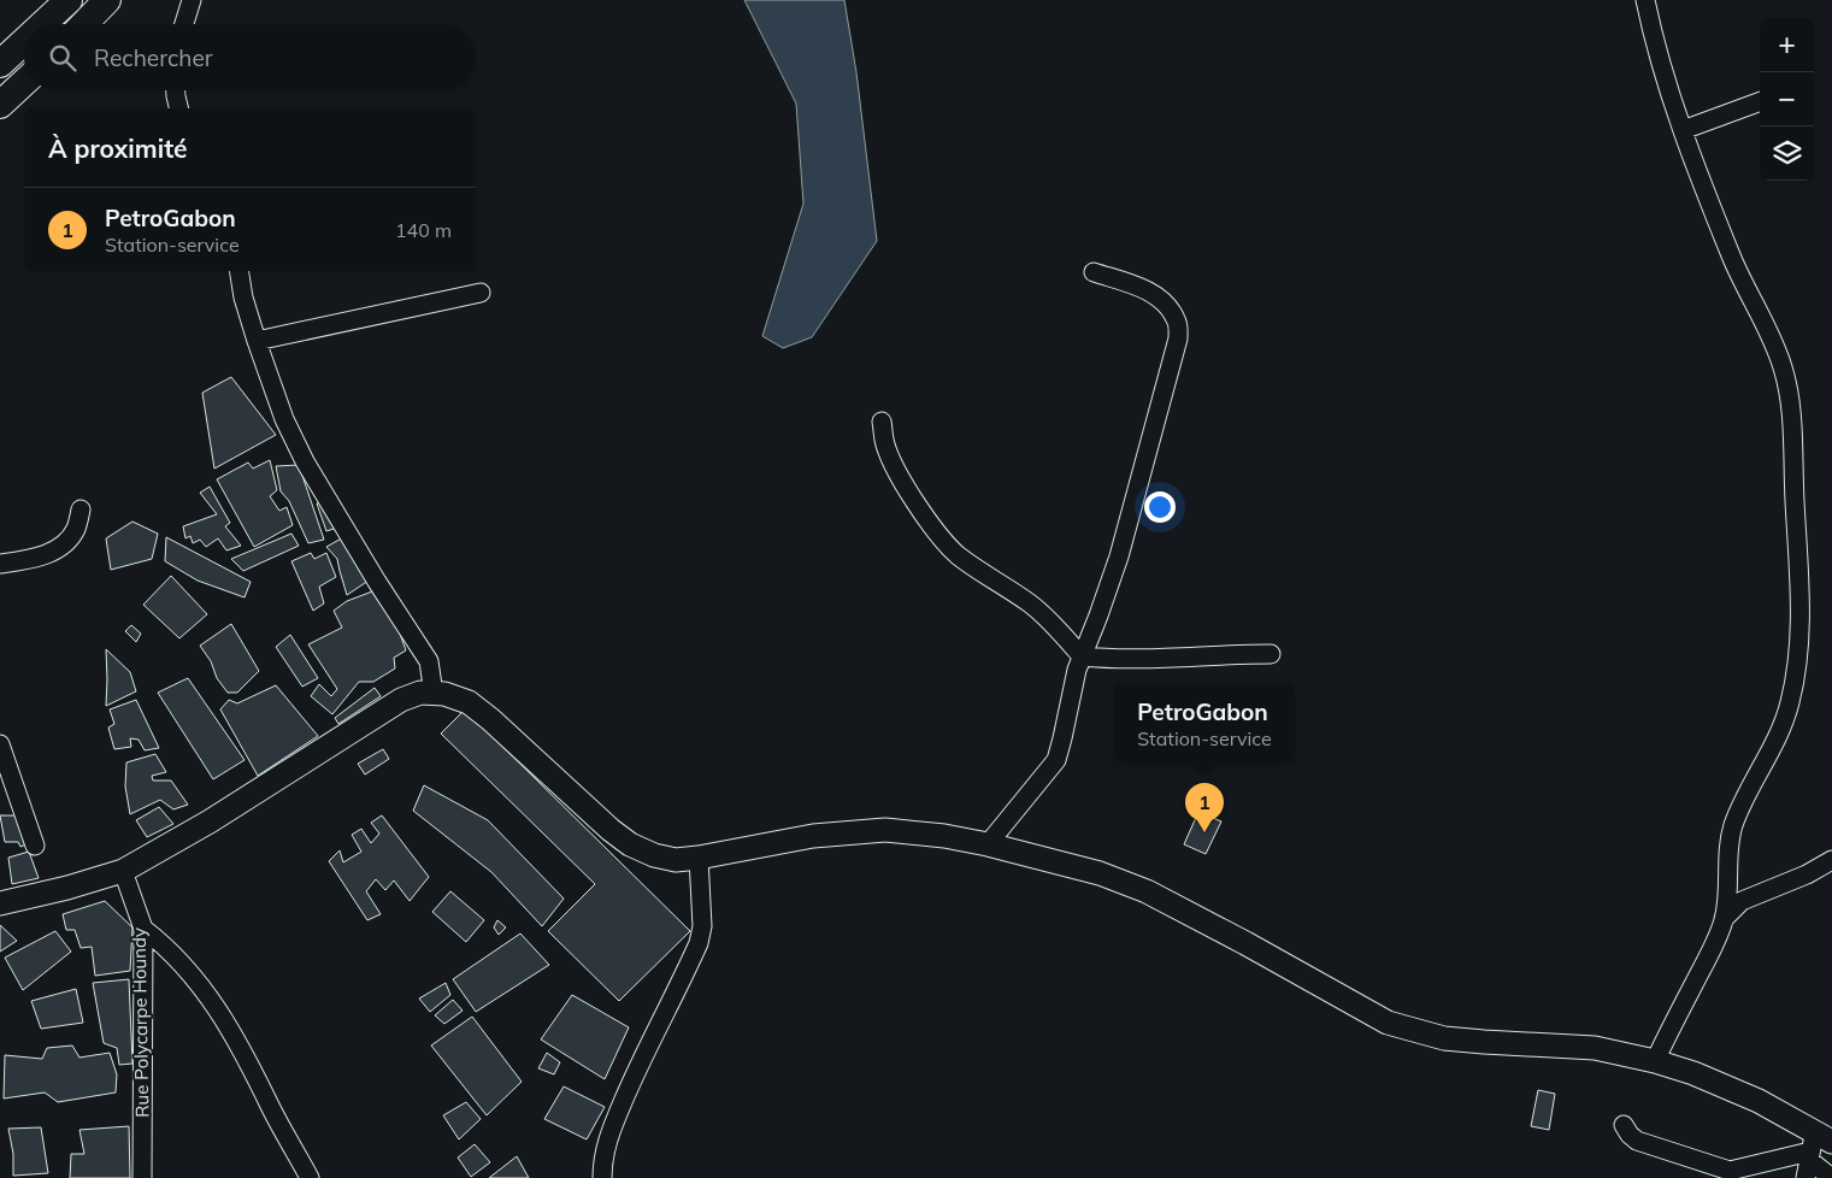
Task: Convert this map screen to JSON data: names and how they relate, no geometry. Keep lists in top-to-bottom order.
{
  "streets": {
    "street": ["Rue Polycarpe Houndy"]
  },
  "page": {
    "map_buttons": ["+", "−"],
    "search": "Rechercher",
    "heading": "À proximité",
    "list": [
      {
        "mark": "1",
        "name": "PetroGabon",
        "note": "Station-service",
        "value": "140 m"
      }
    ],
    "popup": ["PetroGabon", "Station-service"],
    "pins": "1"
  }
}
